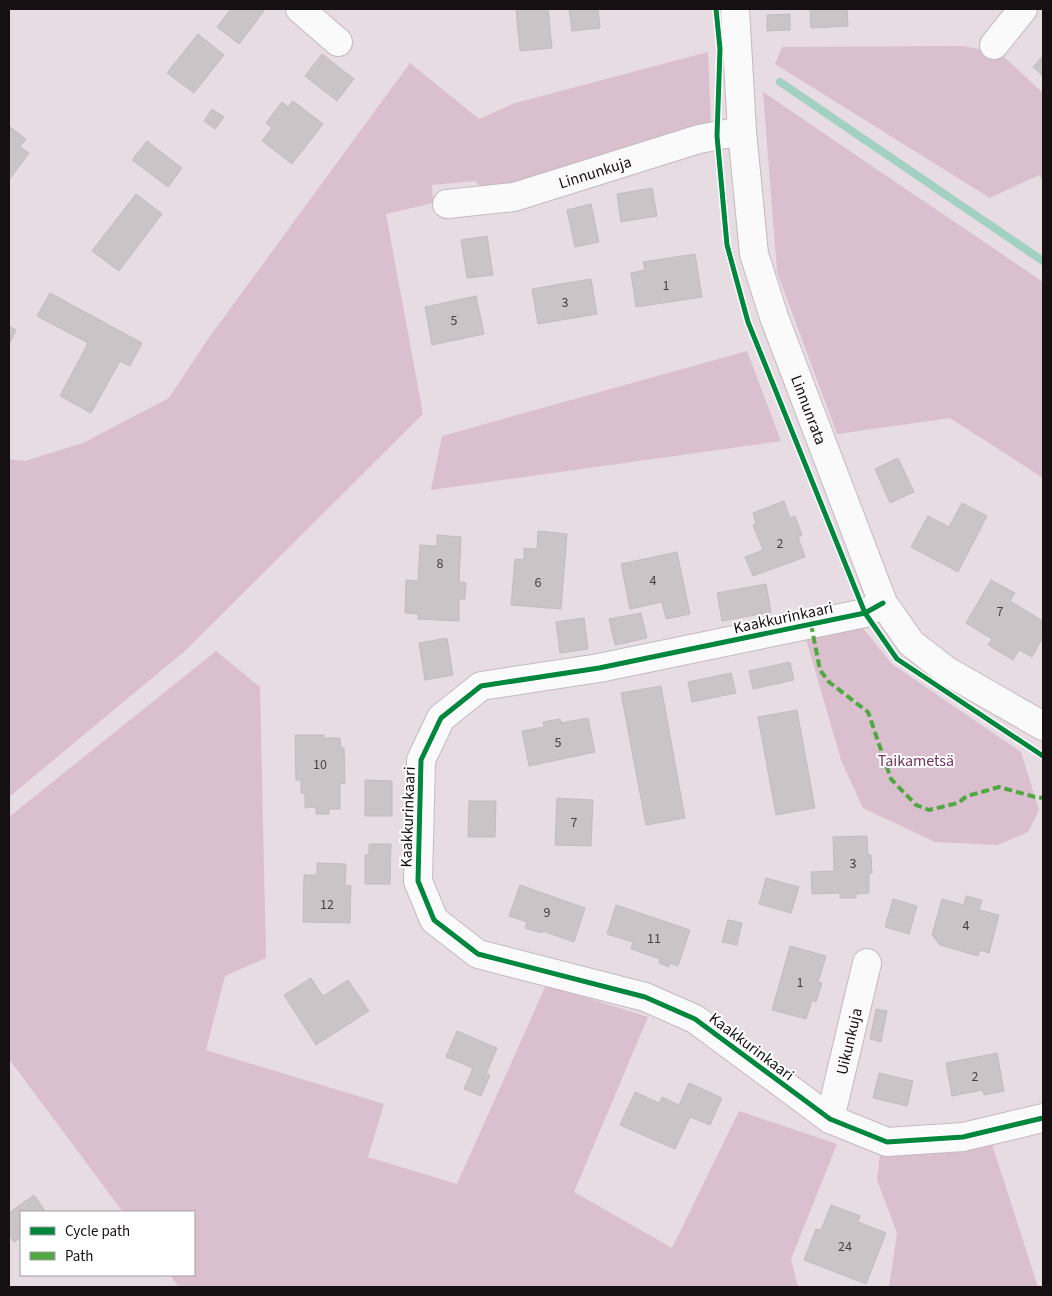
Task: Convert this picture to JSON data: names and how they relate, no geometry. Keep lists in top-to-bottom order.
{
  "streets": {
    "street": [
      "Linnunkuja",
      "Linnunrata",
      "Kaakkurinkaari",
      "Uikunkuja"
    ]
  },
  "crossings": [
    ["Linnunkuja", "Linnunrata"],
    ["Linnunrata", "Kaakkurinkaari"],
    ["Kaakkurinkaari", "Uikunkuja"]
  ],
  "parks": ["Taikametsä"],
  "house_numbers": [
    "1",
    "3",
    "5",
    "2",
    "8",
    "4",
    "6",
    "7",
    "5",
    "10",
    "7",
    "3",
    "12",
    "9",
    "4",
    "11",
    "1",
    "2",
    "24"
  ],
  "legend": ["Cycle path", "Path"]
}
